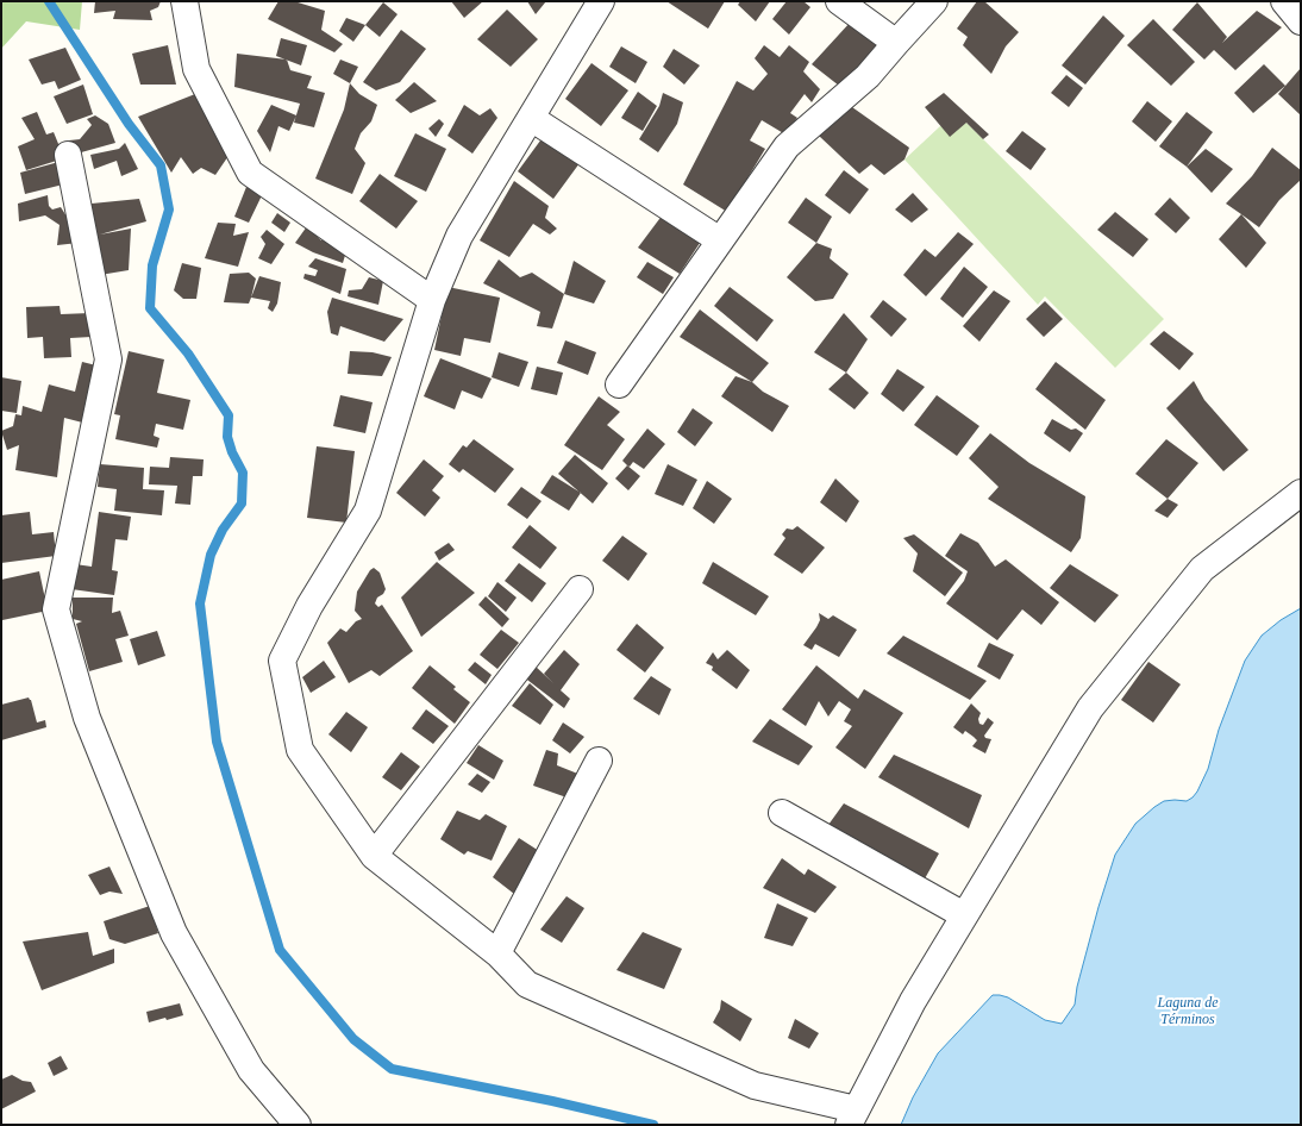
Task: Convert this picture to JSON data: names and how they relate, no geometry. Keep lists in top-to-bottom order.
{
  "water": ["Laguna de Términos"]
}
